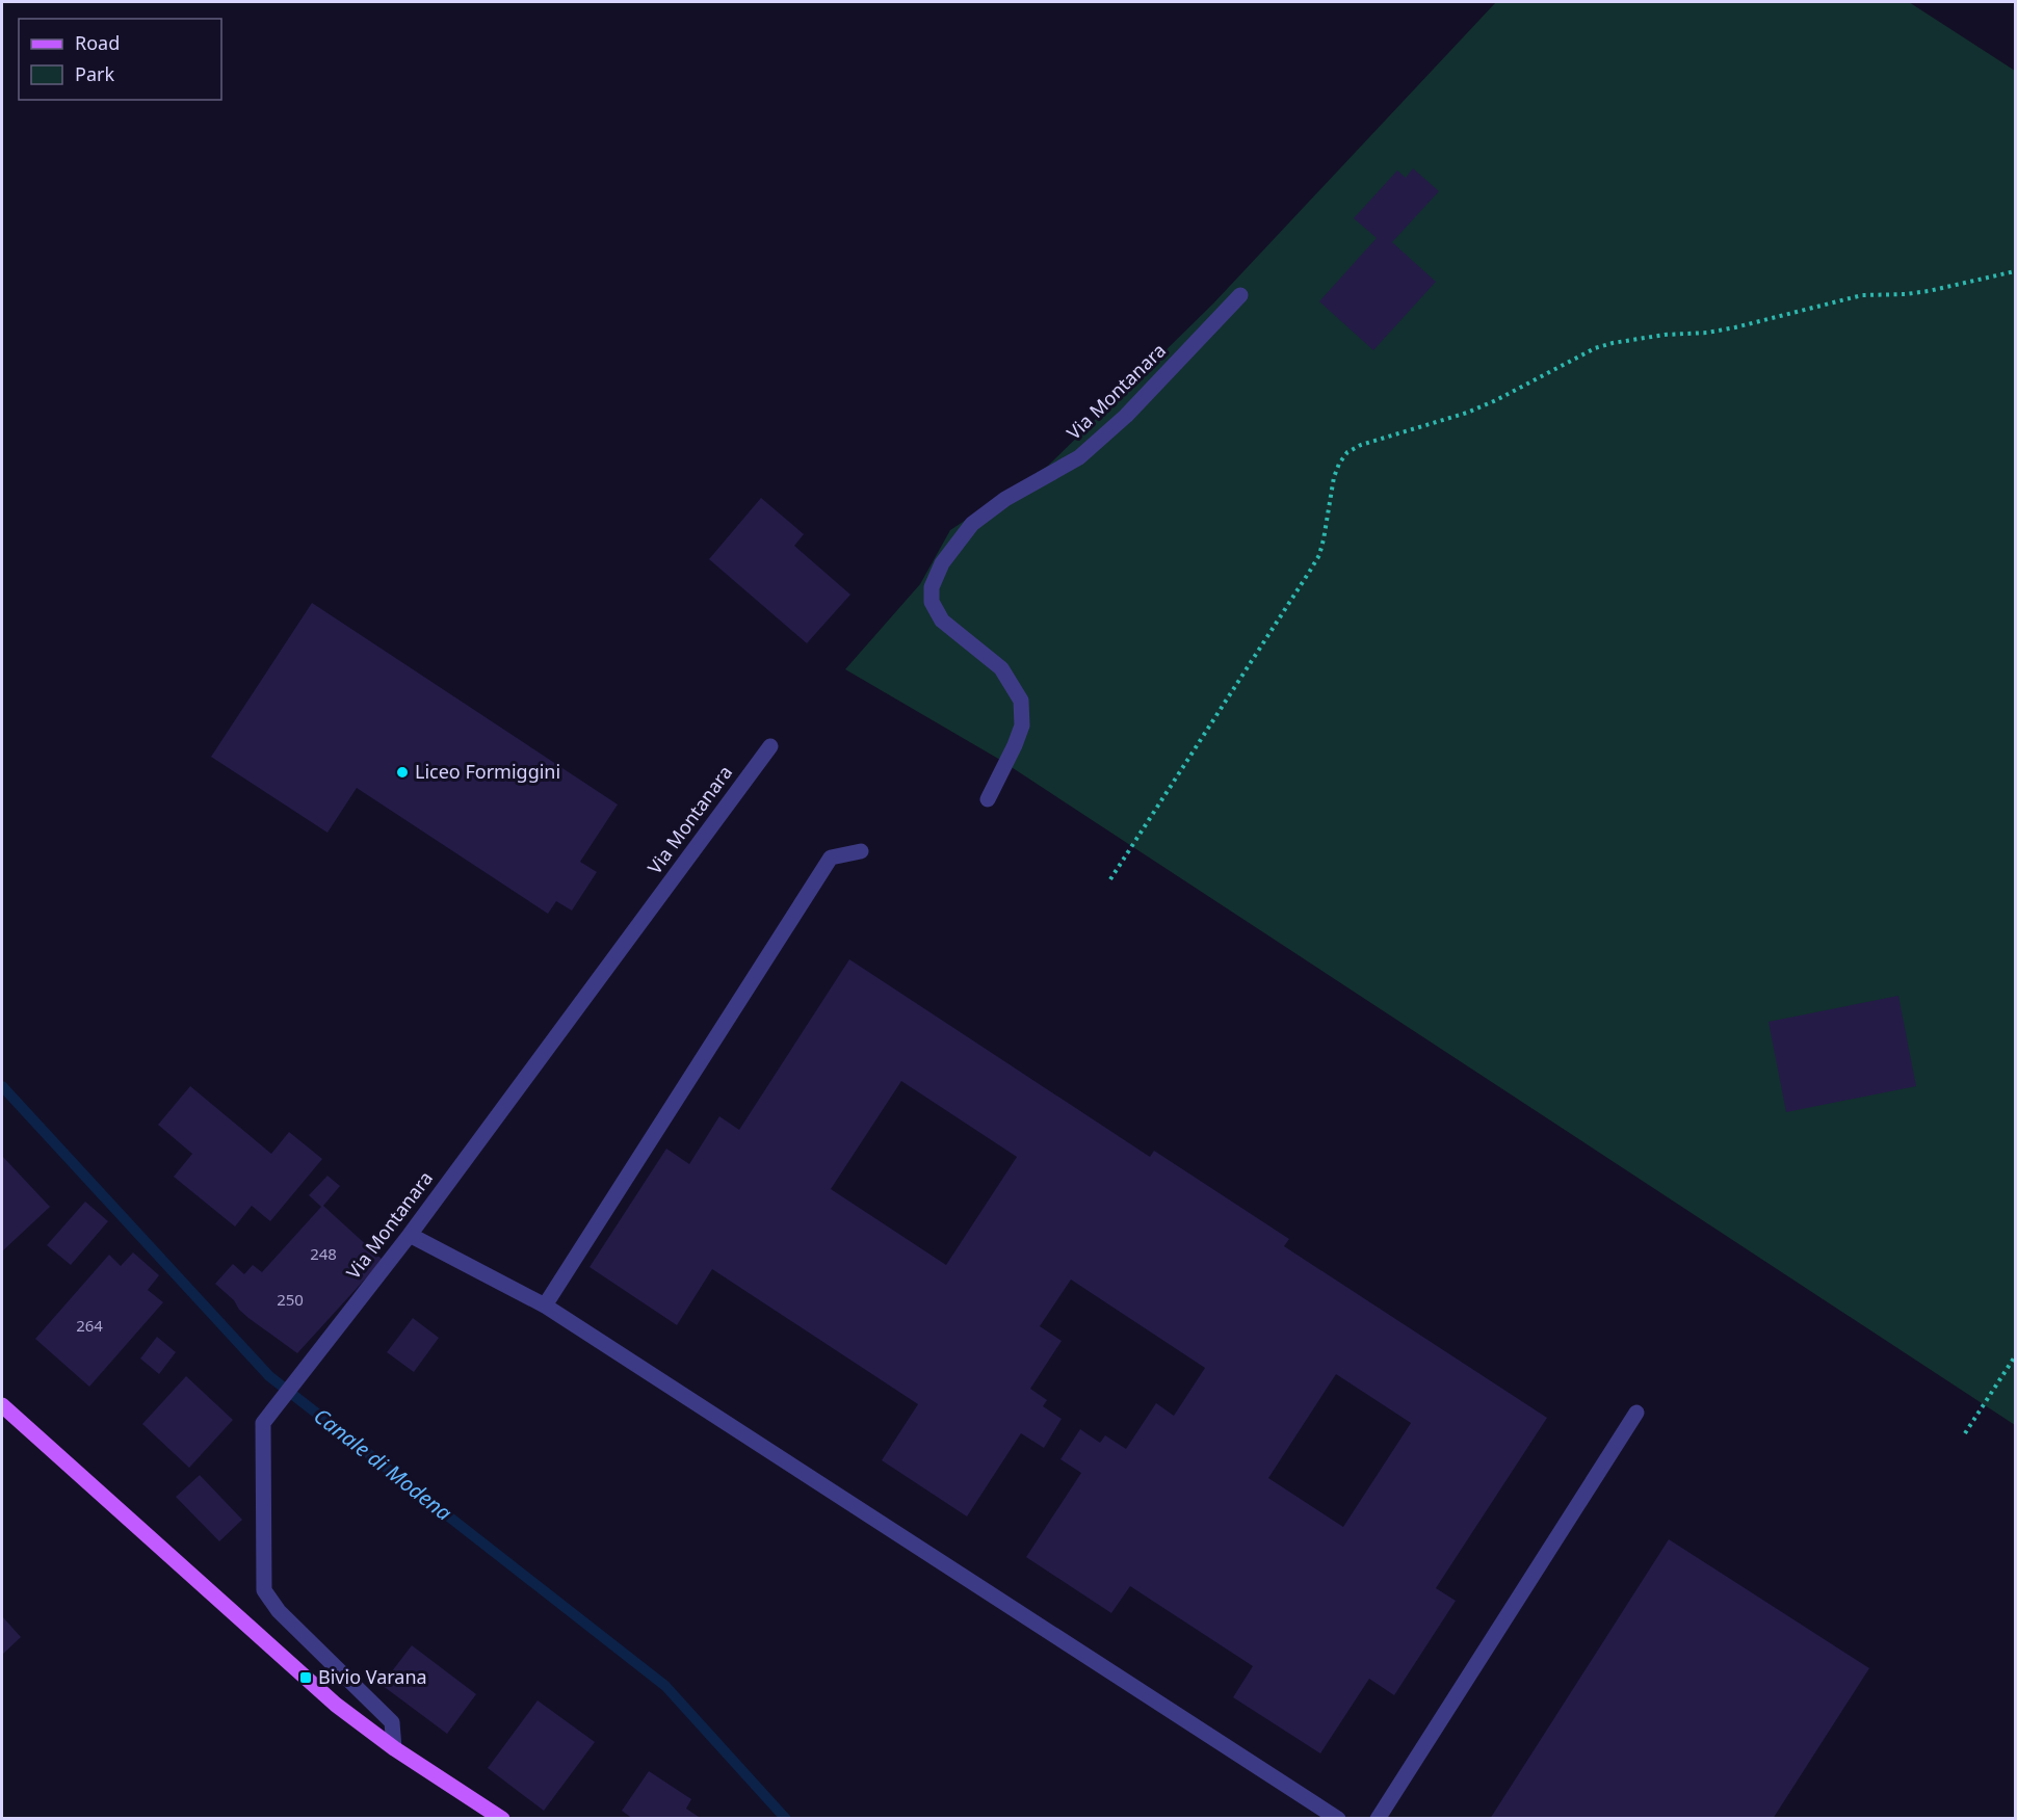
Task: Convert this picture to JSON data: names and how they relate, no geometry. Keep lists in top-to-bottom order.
{
  "streets": {
    "lane": ["Via Montanara"]
  },
  "water": ["Canale di Modena"],
  "places": {
    "other": ["Liceo Formiggini"],
    "transit": ["Bivio Varana"]
  },
  "house_numbers": ["248", "250", "264"],
  "legend": ["Road", "Park"]
}
